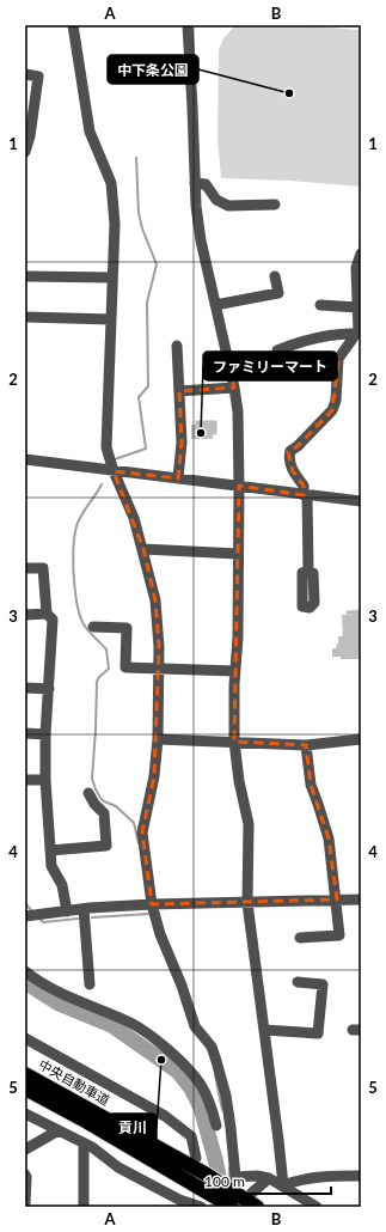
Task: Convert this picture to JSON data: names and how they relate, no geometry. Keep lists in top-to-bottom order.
{
  "streets": {
    "highway": ["中央自動車道"]
  },
  "places": ["中下条公園", "ファミリーマート", "貢川"],
  "scale_bar": "100 m",
  "grid": {
    "columns": ["A", "B"],
    "rows": [
      "1",
      "2",
      "3",
      "4",
      "5"
    ]
  }
}
